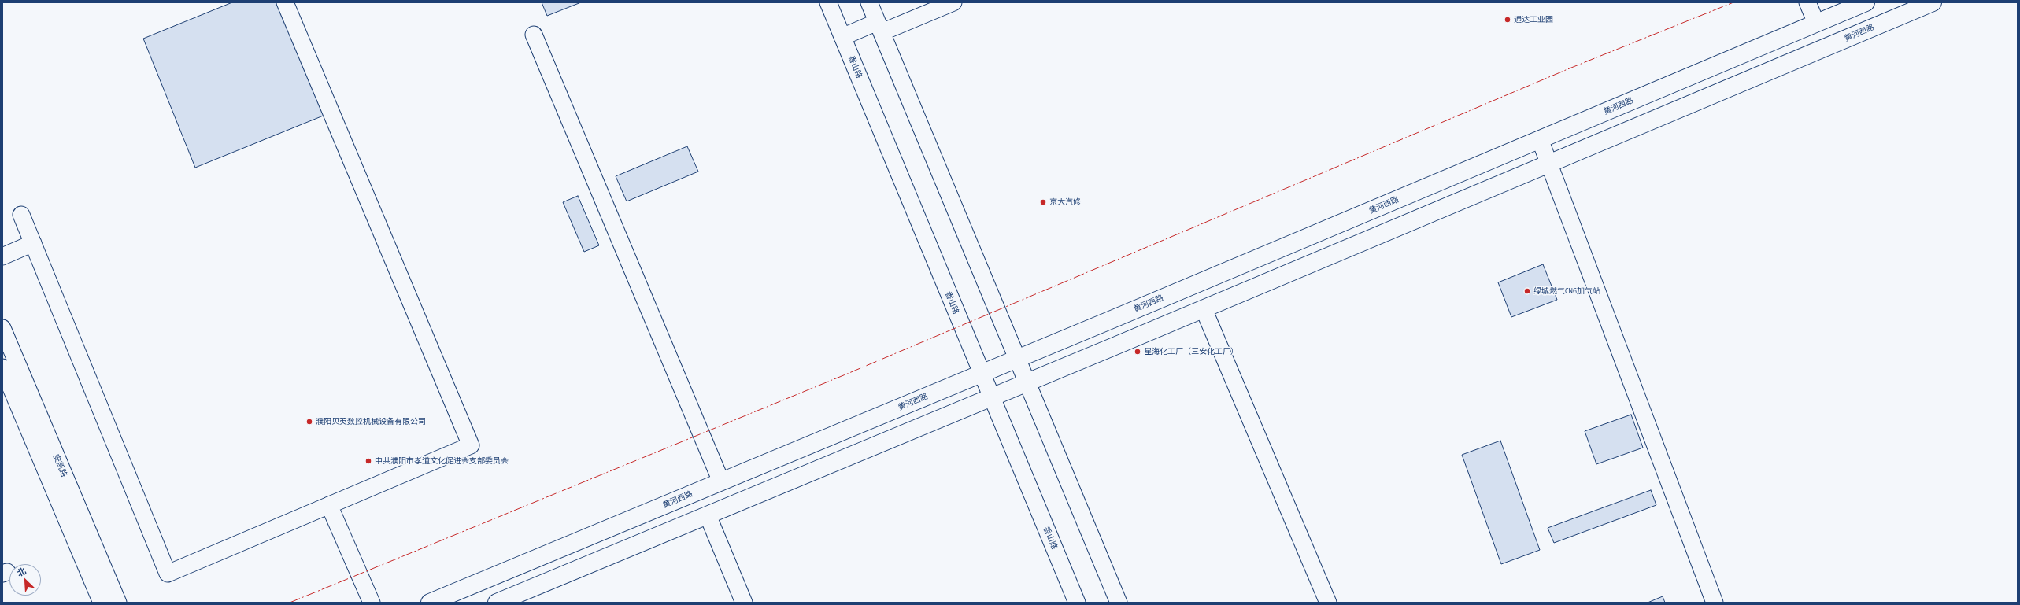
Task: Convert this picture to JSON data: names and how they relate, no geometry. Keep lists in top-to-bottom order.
{
  "streets": {
    "main road": ["黄河西路"],
    "street": ["香山路", "安凯路"]
  },
  "crossings": [
    ["黄河西路", "香山路"]
  ],
  "places": [
    "通达工业园",
    "京大汽修",
    "绿城燃气CNG加气站",
    "星海化工厂（三安化工厂）",
    "濮阳贝英数控机械设备有限公司",
    "中共濮阳市孝道文化促进会支部委员会"
  ],
  "north": "top left"
}
